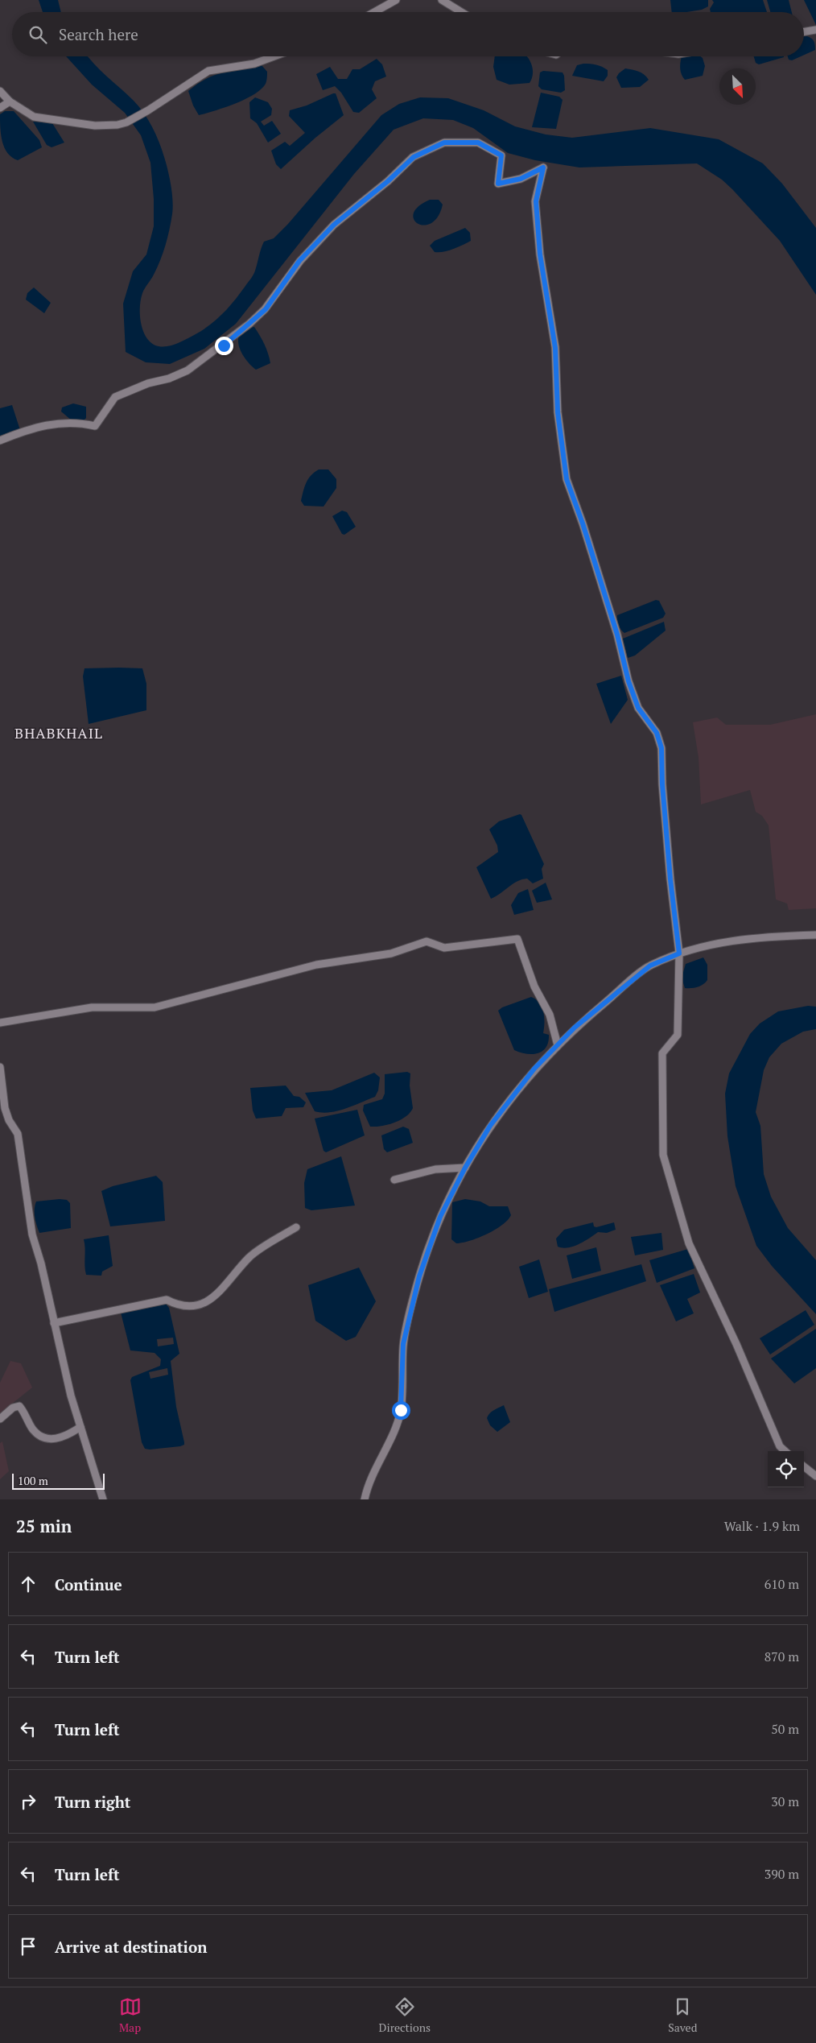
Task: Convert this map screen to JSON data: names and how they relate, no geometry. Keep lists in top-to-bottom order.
{
  "districts": ["BHABKHAIL"],
  "scale_bar": "100 m",
  "north": "bottom right",
  "page": {
    "search": "Search here",
    "scale": "100 m",
    "heading": ["25 min", "Walk · 1.9 km"],
    "list": [
      ["Continue", "610 m"],
      ["Turn left", "870 m"],
      ["Turn left", "50 m"],
      ["Turn right", "30 m"],
      ["Turn left", "390 m"],
      "Arrive at destination"
    ],
    "nav": ["Map", "Directions", "Saved"]
  }
}
